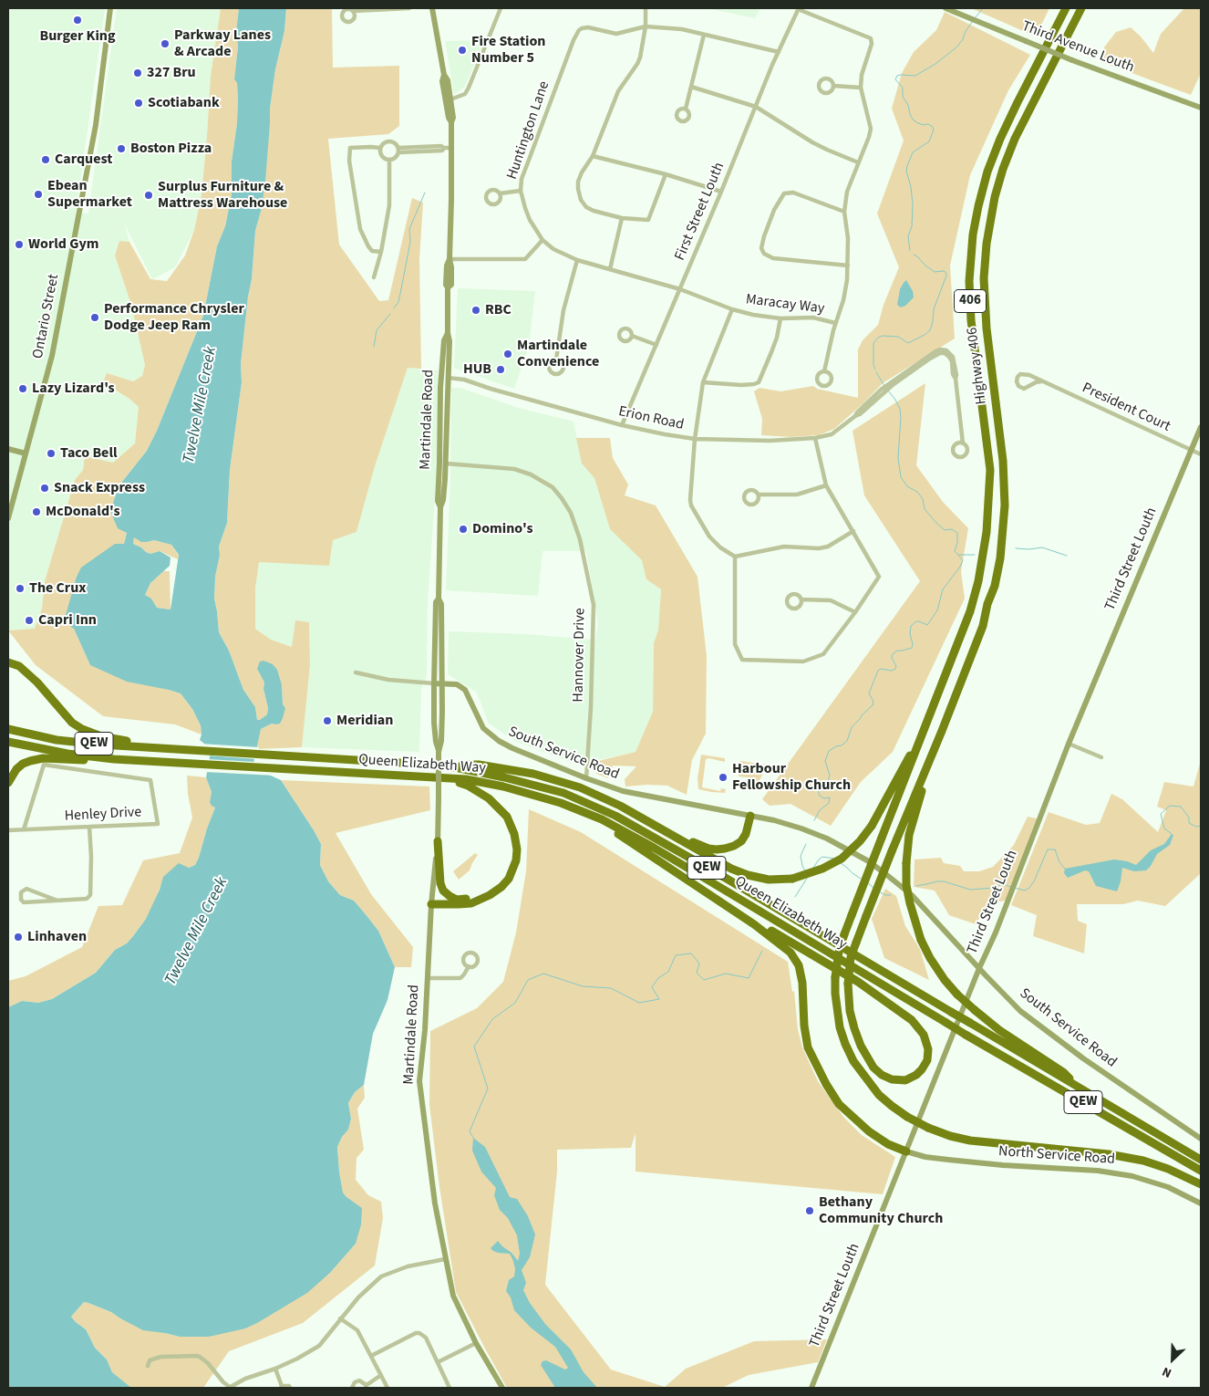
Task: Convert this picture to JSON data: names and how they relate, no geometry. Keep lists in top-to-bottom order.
{
  "streets": {
    "highway": [
      "406",
      "Highway 406",
      "QEW",
      "Queen Elizabeth Way"
    ],
    "main road": [
      "Third Avenue Louth",
      "Ontario Street",
      "Martindale Road",
      "Third Street Louth",
      "South Service Road",
      "North Service Road"
    ],
    "street": [
      "Huntington Lane",
      "First Street Louth",
      "Maracay Way",
      "President Court",
      "Erion Road",
      "Hannover Drive",
      "Henley Drive"
    ]
  },
  "crossings": [
    ["Huntington Lane", "First Street Louth"],
    ["Huntington Lane", "Maracay Way"],
    ["First Street Louth", "Maracay Way"],
    ["First Street Louth", "Erion Road"],
    ["President Court", "Third Street Louth"],
    ["Erion Road", "Martindale Road"],
    ["Martindale Road", "Hannover Drive"],
    ["Martindale Road", "South Service Road"],
    ["Third Street Louth", "South Service Road"],
    ["Third Street Louth", "North Service Road"],
    ["Hannover Drive", "South Service Road"]
  ],
  "water": ["Twelve Mile Creek"],
  "places": [
    "Burger King",
    "Parkway Lanes & Arcade",
    "Fire Station Number 5",
    "327 Bru",
    "Scotiabank",
    "Boston Pizza",
    "Carquest",
    "Ebean Supermarket",
    "Surplus Furniture & Mattress Warehouse",
    "World Gym",
    "RBC",
    "Performance Chrysler Dodge Jeep Ram",
    "Martindale Convenience",
    "HUB",
    "Lazy Lizard's",
    "Taco Bell",
    "Snack Express",
    "McDonald's",
    "Domino's",
    "The Crux",
    "Capri Inn",
    "Meridian",
    "Harbour Fellowship Church",
    "Linhaven",
    "Bethany Community Church"
  ],
  "north": "bottom left"
}
